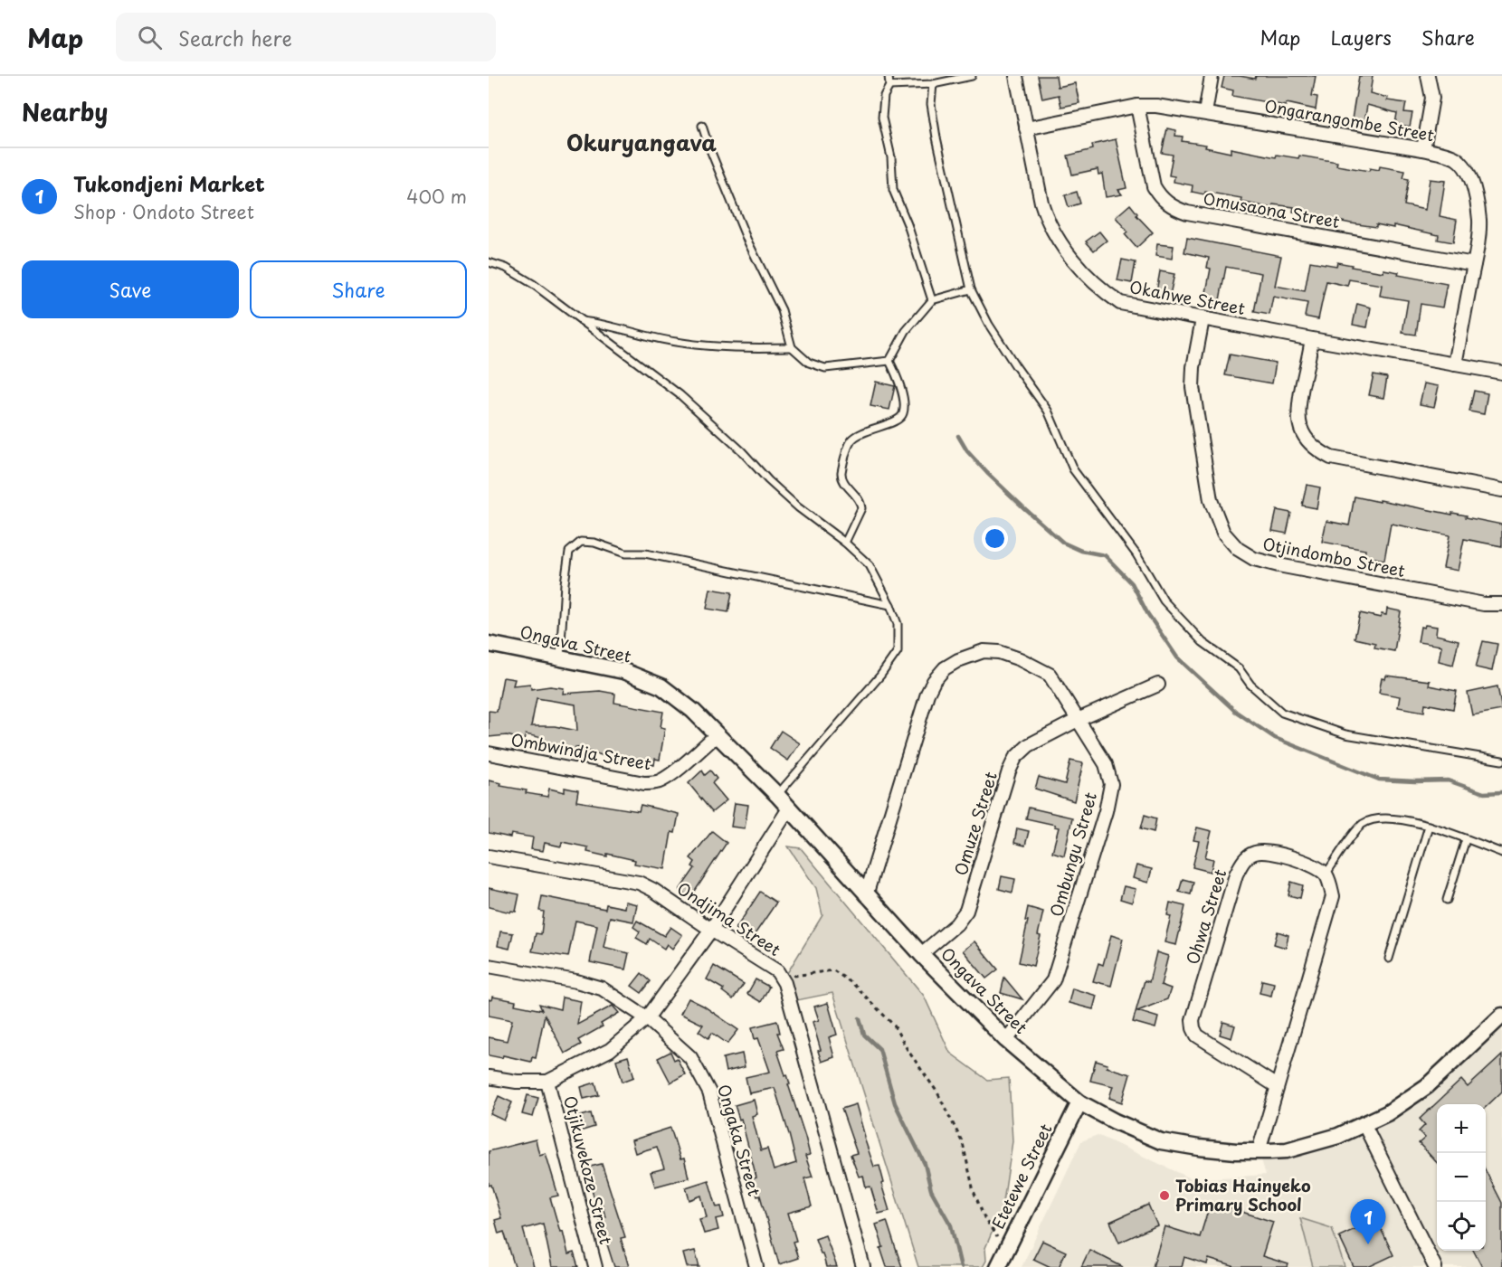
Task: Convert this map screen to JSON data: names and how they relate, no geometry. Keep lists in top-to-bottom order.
{
  "streets": {
    "street": [
      "Ongarangombe Street",
      "Omusaona Street",
      "Okahwe Street",
      "Otjindombo Street",
      "Ongava Street",
      "Ombwindja Street",
      "Omuze Street",
      "Ombungu Street",
      "Ohwa Street",
      "Ondjima Street",
      "Ongaka Street",
      "Otjikuvekoze Street",
      "Etetewe Street"
    ]
  },
  "crossings": [
    ["Ongarangombe Street", "Omusaona Street"],
    ["Ongarangombe Street", "Okahwe Street"],
    ["Okahwe Street", "Otjindombo Street"],
    ["Ongava Street", "Ombwindja Street"],
    ["Ongava Street", "Omuze Street"],
    ["Ongava Street", "Ombungu Street"],
    ["Ongava Street", "Etetewe Street"],
    ["Omuze Street", "Ombungu Street"]
  ],
  "districts": ["Okuryangava"],
  "places": ["Tobias Hainyeko Primary School"],
  "page": {
    "header": "Map",
    "search": "Search here",
    "nav": ["Map", "Layers", "Share"],
    "heading": "Nearby",
    "list": [
      {
        "mark": "1",
        "name": "Tukondjeni Market",
        "note": "Shop · Ondoto Street",
        "value": "400 m"
      }
    ],
    "buttons": ["Save", "Share"],
    "map_buttons": ["+", "−"],
    "pins": "1"
  }
}
